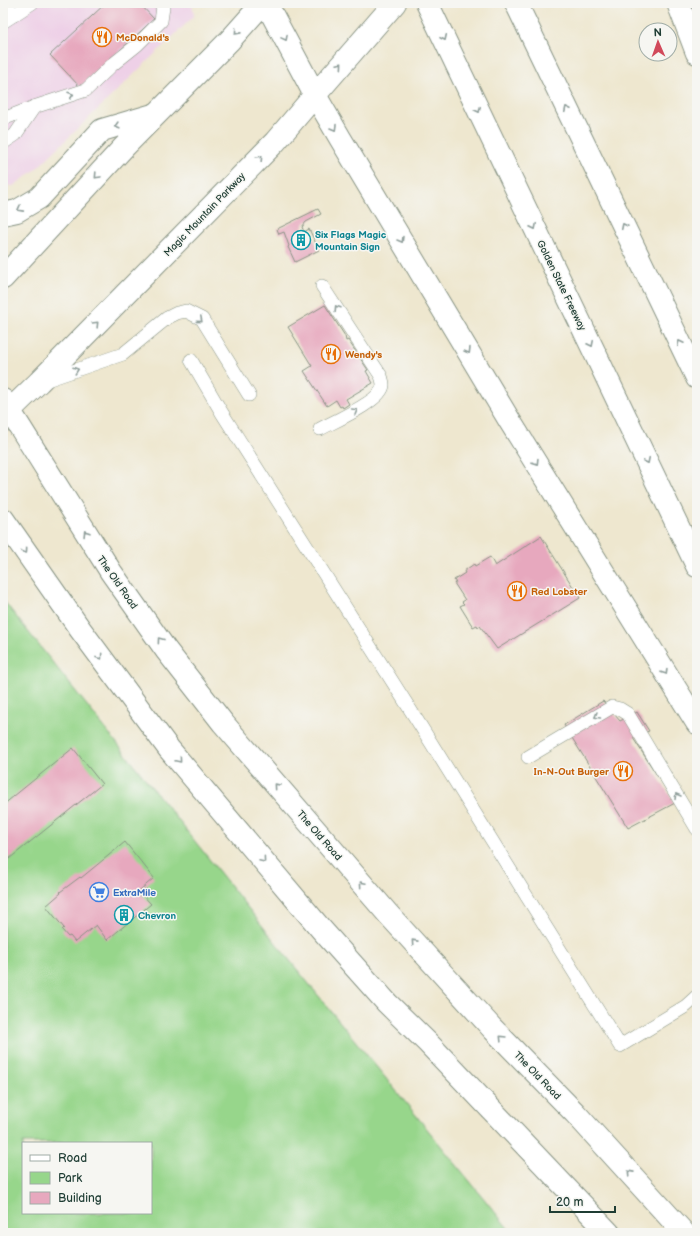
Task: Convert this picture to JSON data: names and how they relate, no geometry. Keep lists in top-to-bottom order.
{
  "streets": {
    "main road": ["Magic Mountain Parkway", "Golden State Freeway", "The Old Road"]
  },
  "crossings": [
    ["Magic Mountain Parkway", "The Old Road"]
  ],
  "places": {
    "restaurant": [
      "McDonald's",
      "Wendy's",
      "Red Lobster",
      "In-N-Out Burger"
    ],
    "building": ["Six Flags Magic Mountain Sign", "Chevron"],
    "supermarket": ["ExtraMile"]
  },
  "legend": ["Road", "Park", "Building"],
  "scale_bar": "20 m",
  "north": "top"
}
